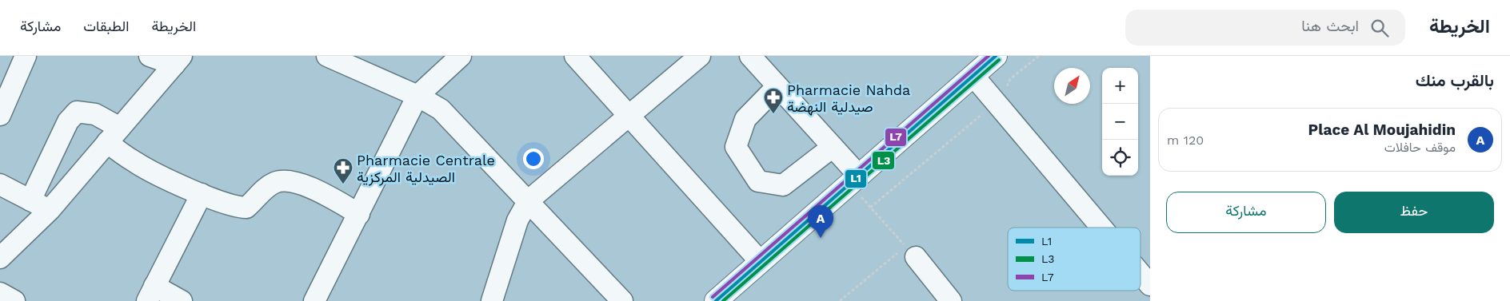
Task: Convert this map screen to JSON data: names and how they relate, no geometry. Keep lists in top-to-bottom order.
{
  "places": {
    "pharmacy": ["Pharmacie Nahda صيدلية النهضة", "Pharmacie Centrale الصيدلية المركزية"]
  },
  "lines": ["transit line L1", "transit line L7", "transit line L3"],
  "legend": ["L1", "L3", "L7"],
  "north": "top right",
  "page": {
    "header": "الخريطة",
    "search": "ابحث هنا",
    "nav": ["الخريطة", "الطبقات", "مشاركة"],
    "heading": "بالقرب منك",
    "map_buttons": ["+", "−"],
    "list": [
      {
        "mark": "A",
        "name": "Place Al Moujahidin",
        "note": "موقف حافلات",
        "value": "120 m"
      }
    ],
    "buttons": ["حفظ", "مشاركة"],
    "pins": "A"
  }
}
